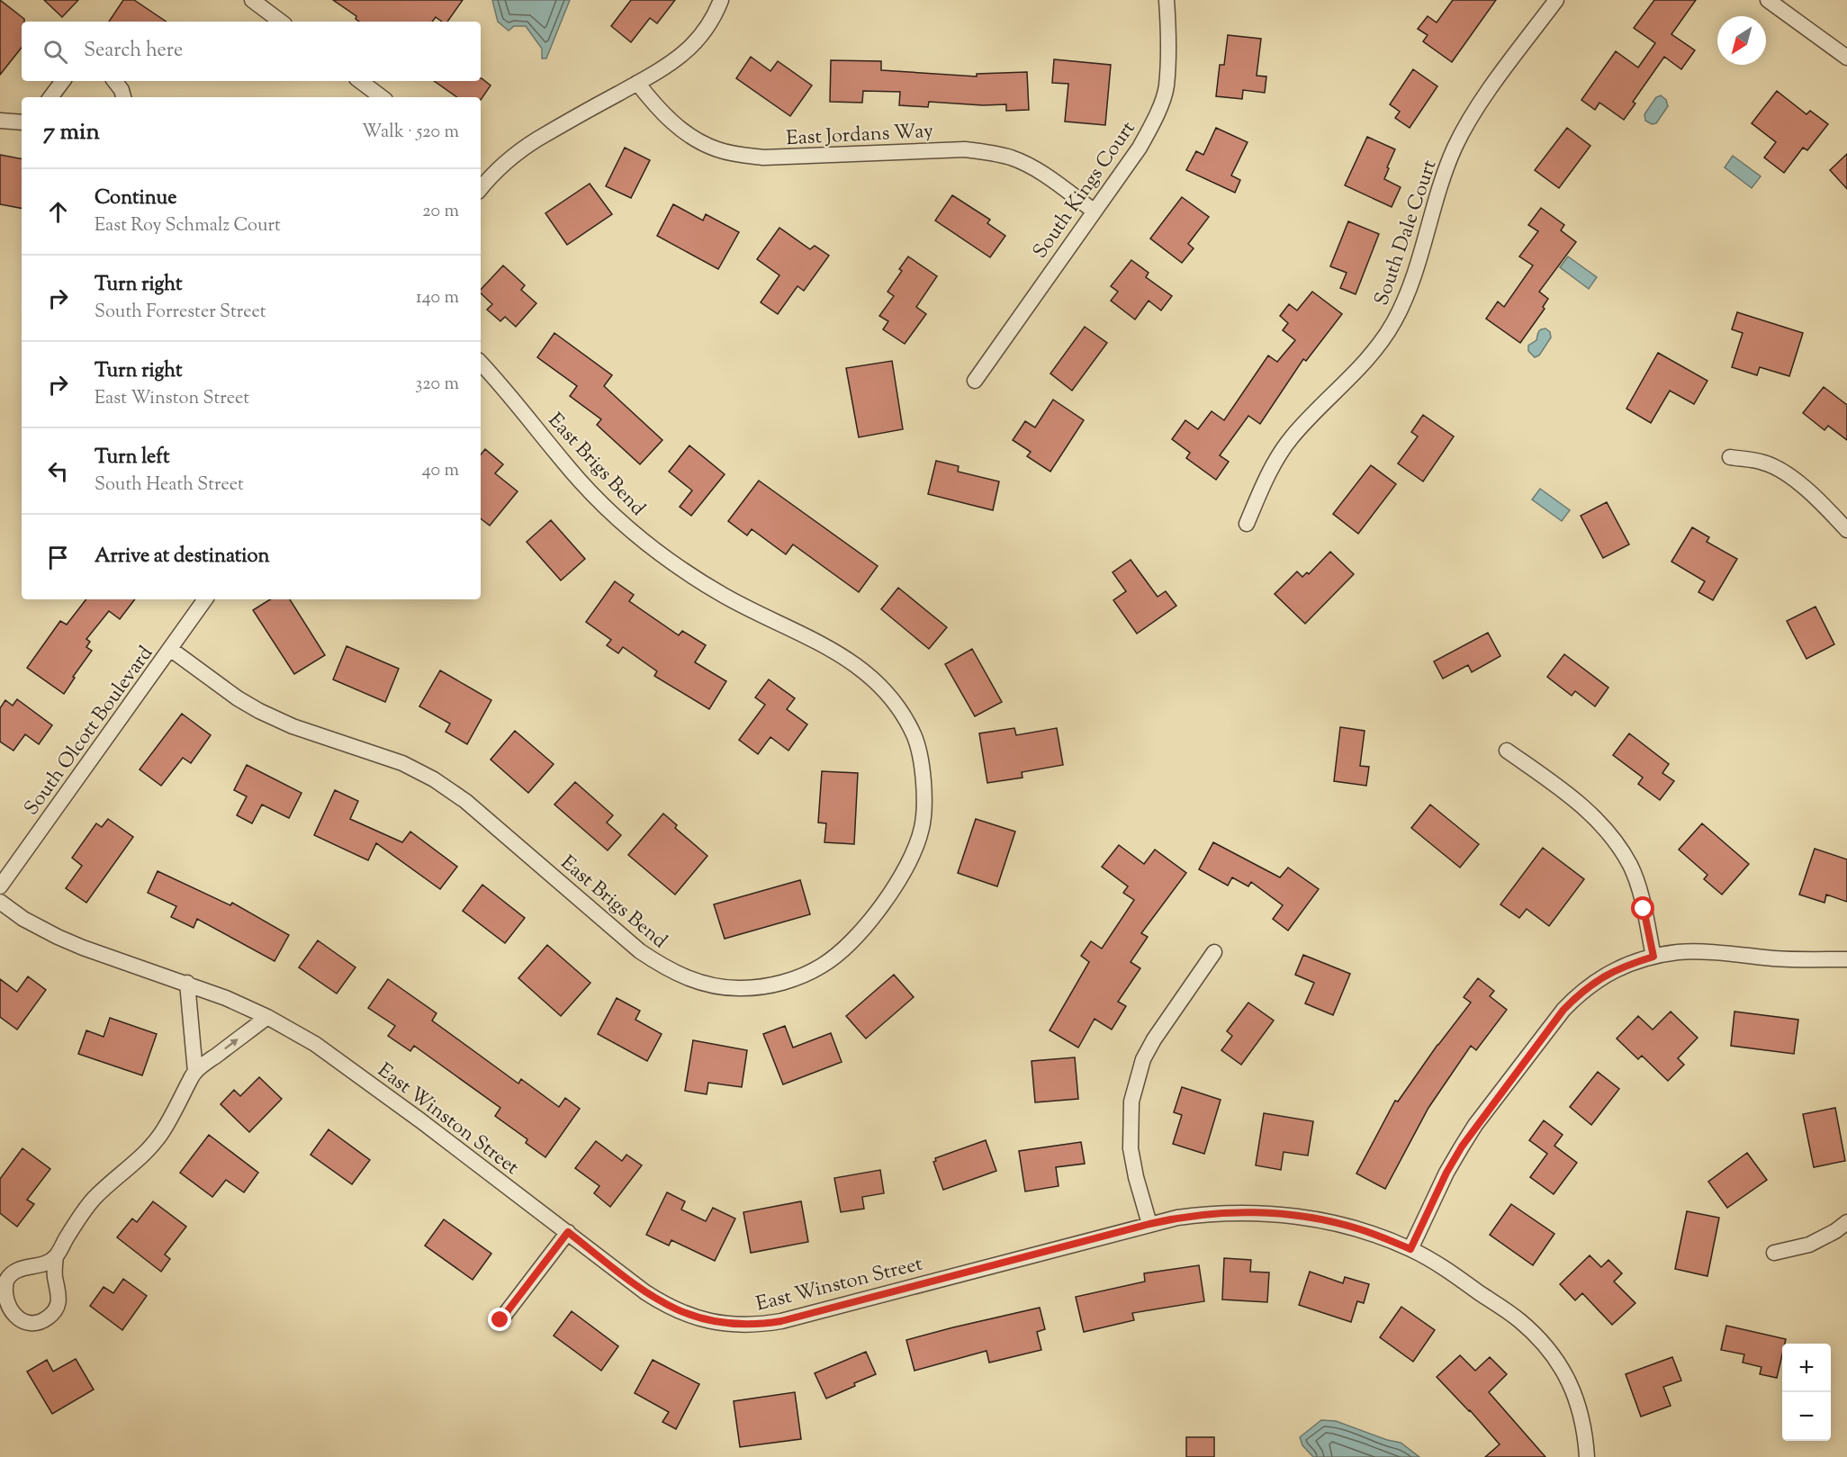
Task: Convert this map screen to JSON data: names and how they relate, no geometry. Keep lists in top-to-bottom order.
{
  "streets": {
    "street": [
      "East Jordans Way",
      "South Kings Court",
      "South Dale Court",
      "East Brigs Bend",
      "South Olcott Boulevard",
      "East Winston Street"
    ]
  },
  "crossings": [
    ["East Jordans Way", "South Kings Court"],
    ["East Brigs Bend", "South Olcott Boulevard"]
  ],
  "north": "bottom left",
  "page": {
    "search": "Search here",
    "heading": ["7 min", "Walk · 520 m"],
    "list": [
      ["Continue", "East Roy Schmalz Court", "20 m"],
      ["Turn right", "South Forrester Street", "140 m"],
      ["Turn right", "East Winston Street", "320 m"],
      ["Turn left", "South Heath Street", "40 m"],
      "Arrive at destination"
    ],
    "map_buttons": ["+", "−"]
  }
}
